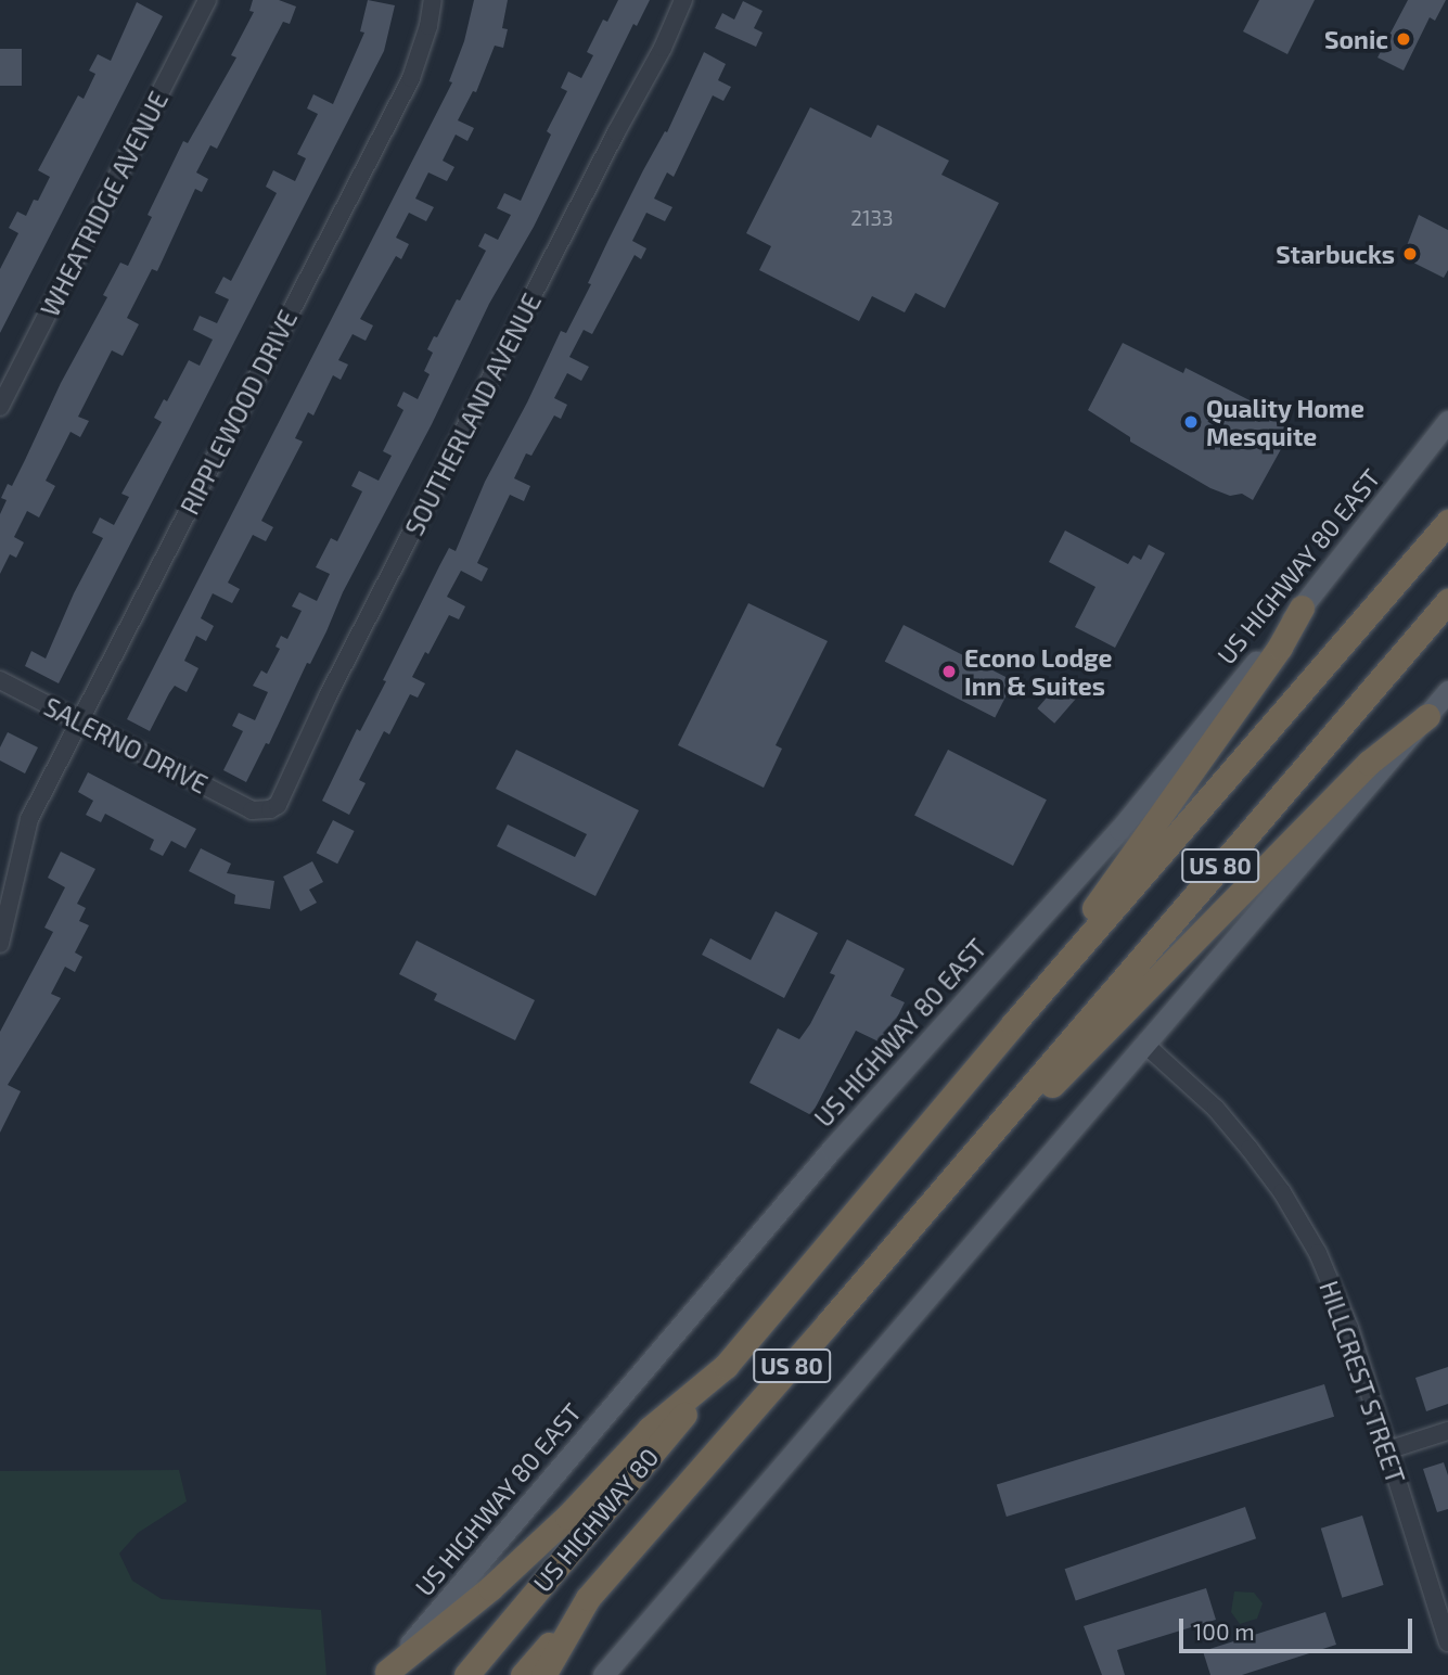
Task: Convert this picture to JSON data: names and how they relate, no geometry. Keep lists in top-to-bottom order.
{
  "streets": {
    "highway": ["US 80", "US HIGHWAY 80"],
    "main road": ["US HIGHWAY 80 EAST"],
    "street": [
      "WHEATRIDGE AVENUE",
      "RIPPLEWOOD DRIVE",
      "SOUTHERLAND AVENUE",
      "SALERNO DRIVE",
      "HILLCREST STREET"
    ]
  },
  "crossings": [
    ["RIPPLEWOOD DRIVE", "SALERNO DRIVE"],
    ["SOUTHERLAND AVENUE", "SALERNO DRIVE"],
    ["US 80", "US HIGHWAY 80"]
  ],
  "places": [
    "Sonic",
    "Starbucks",
    "Quality Home Mesquite",
    "Econo Lodge Inn & Suites"
  ],
  "house_numbers": ["2133"],
  "scale_bar": "100 m"
}
